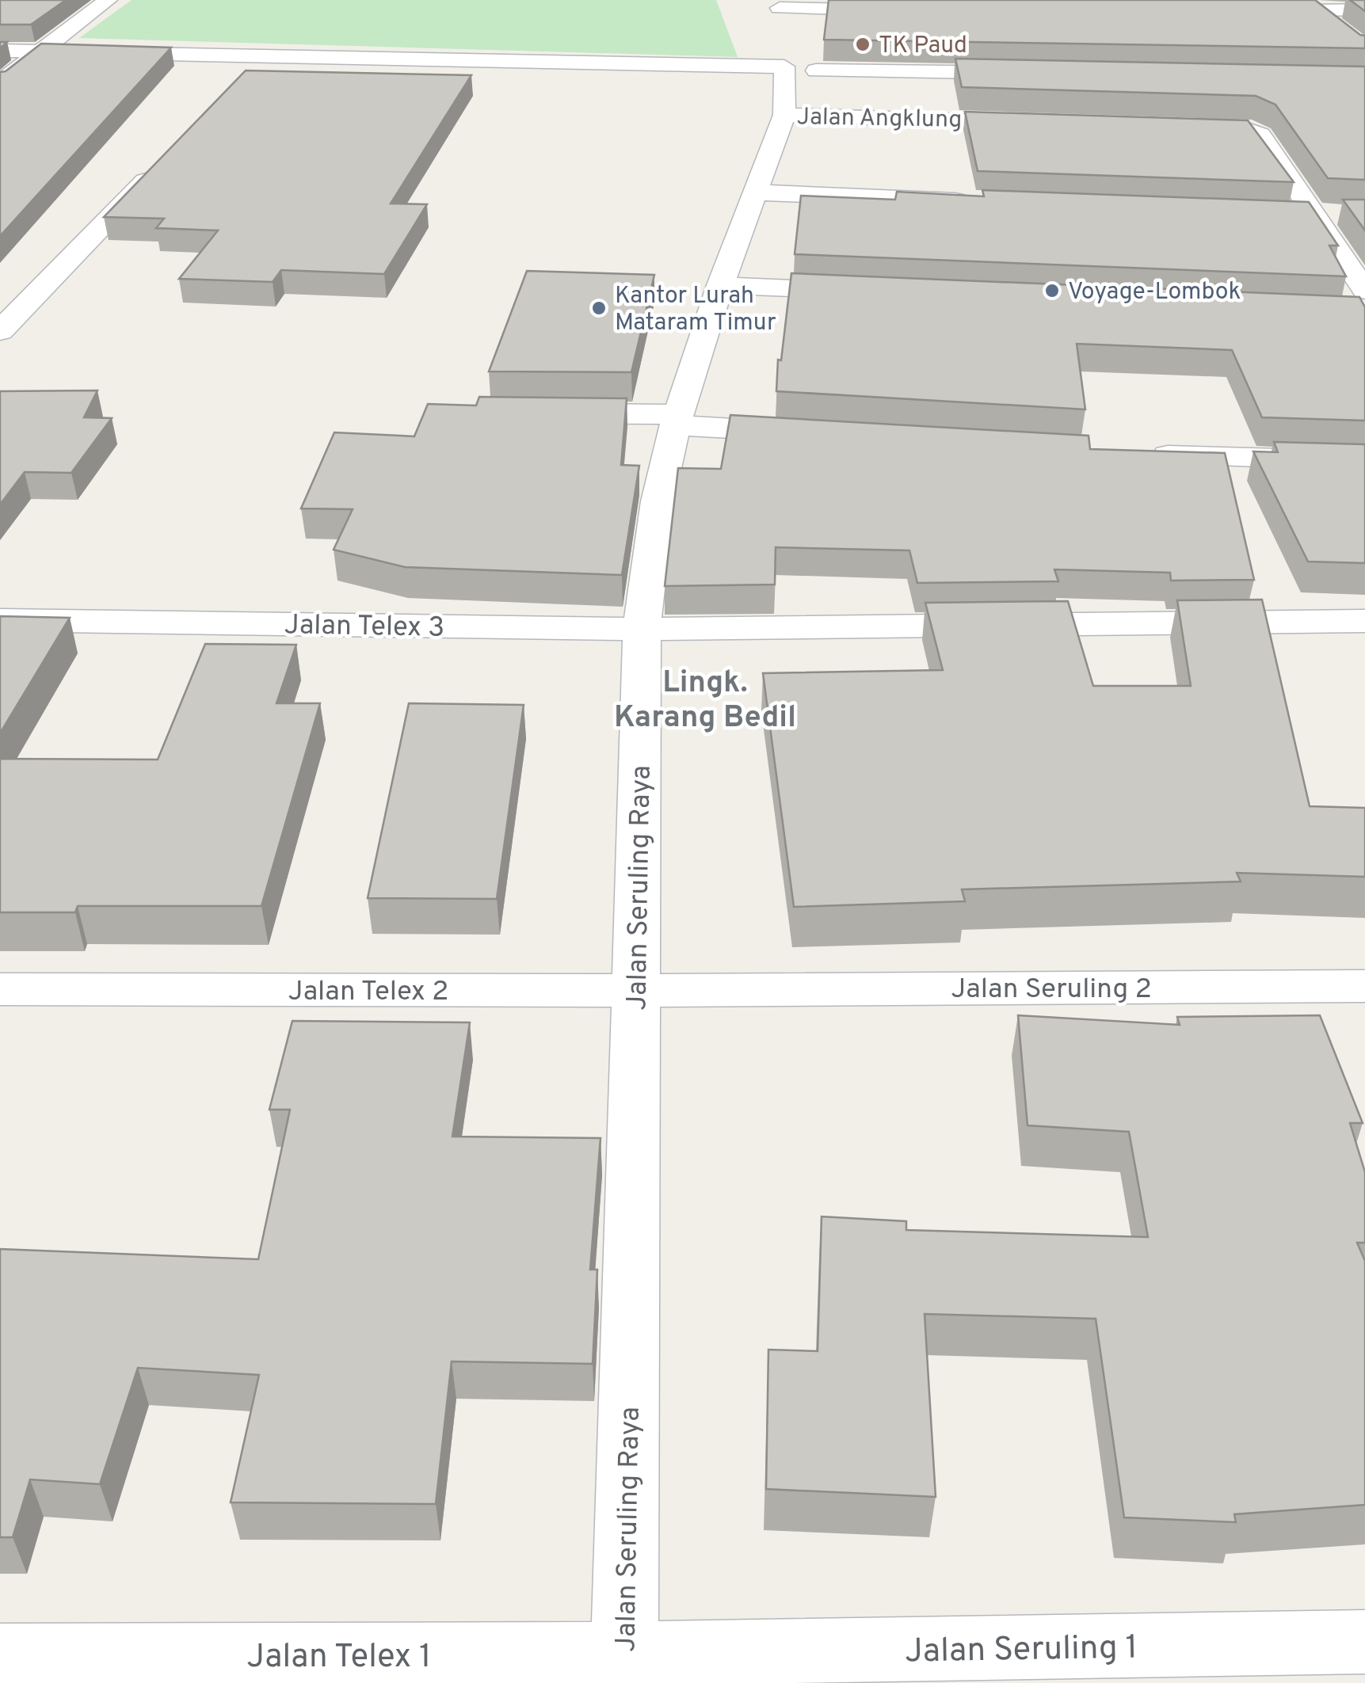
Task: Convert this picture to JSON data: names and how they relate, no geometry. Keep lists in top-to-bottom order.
{
  "streets": {
    "street": [
      "Jalan Angklung",
      "Jalan Telex 3",
      "Jalan Seruling Raya",
      "Jalan Seruling 2",
      "Jalan Telex 2",
      "Jalan Seruling 1",
      "Jalan Telex 1"
    ]
  },
  "crossings": [
    ["Jalan Angklung", "Jalan Seruling Raya"],
    ["Jalan Telex 3", "Jalan Seruling Raya"],
    ["Jalan Seruling Raya", "Jalan Telex 2"],
    ["Jalan Seruling Raya", "Jalan Seruling 1"],
    ["Jalan Seruling Raya", "Jalan Telex 1"],
    ["Jalan Seruling 2", "Jalan Telex 2"],
    ["Jalan Seruling 1", "Jalan Telex 1"]
  ],
  "districts": ["Lingk. Karang Bedil"],
  "places": ["TK Paud", "Voyage-Lombok", "Kantor Lurah Mataram Timur"]
}
